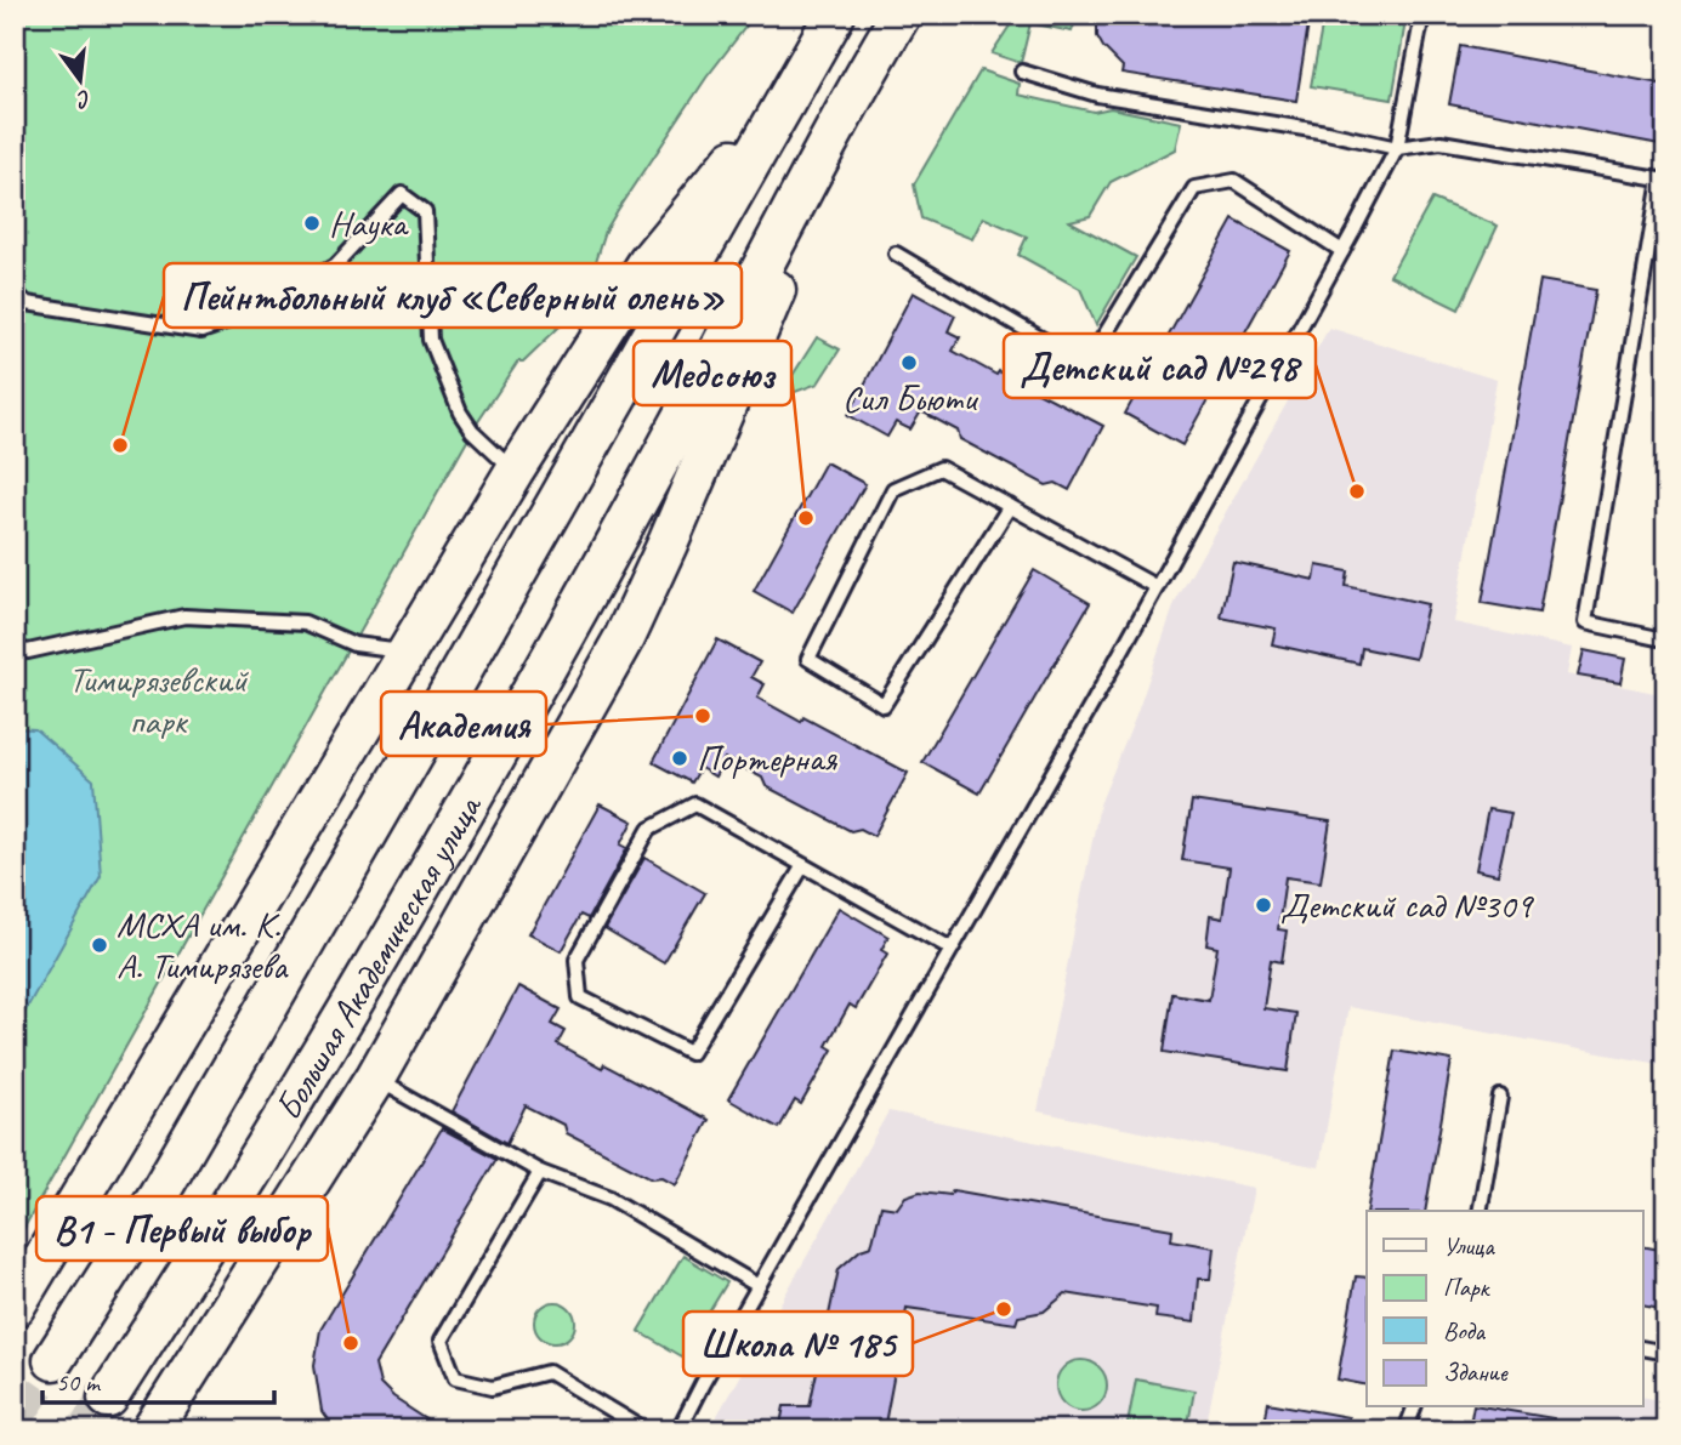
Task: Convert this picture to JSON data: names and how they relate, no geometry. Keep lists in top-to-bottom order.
{
  "streets": {
    "main road": ["Большая Академическая улица"]
  },
  "parks": ["Тимирязевский парк"],
  "places": [
    "Наука",
    "Сил Бьюти",
    "Пейнтбольный клуб «Северный олень»",
    "Детский сад №298",
    "Медсоюз",
    "Академия",
    "Портерная",
    "Детский сад №309",
    "МСХА им. К. А. Тимирязева",
    "Школа № 185",
    "В1 - Первый выбор"
  ],
  "legend": [
    "Улица",
    "Парк",
    "Вода",
    "Здание"
  ],
  "scale_bar": "50 m",
  "north": "bottom"
}
